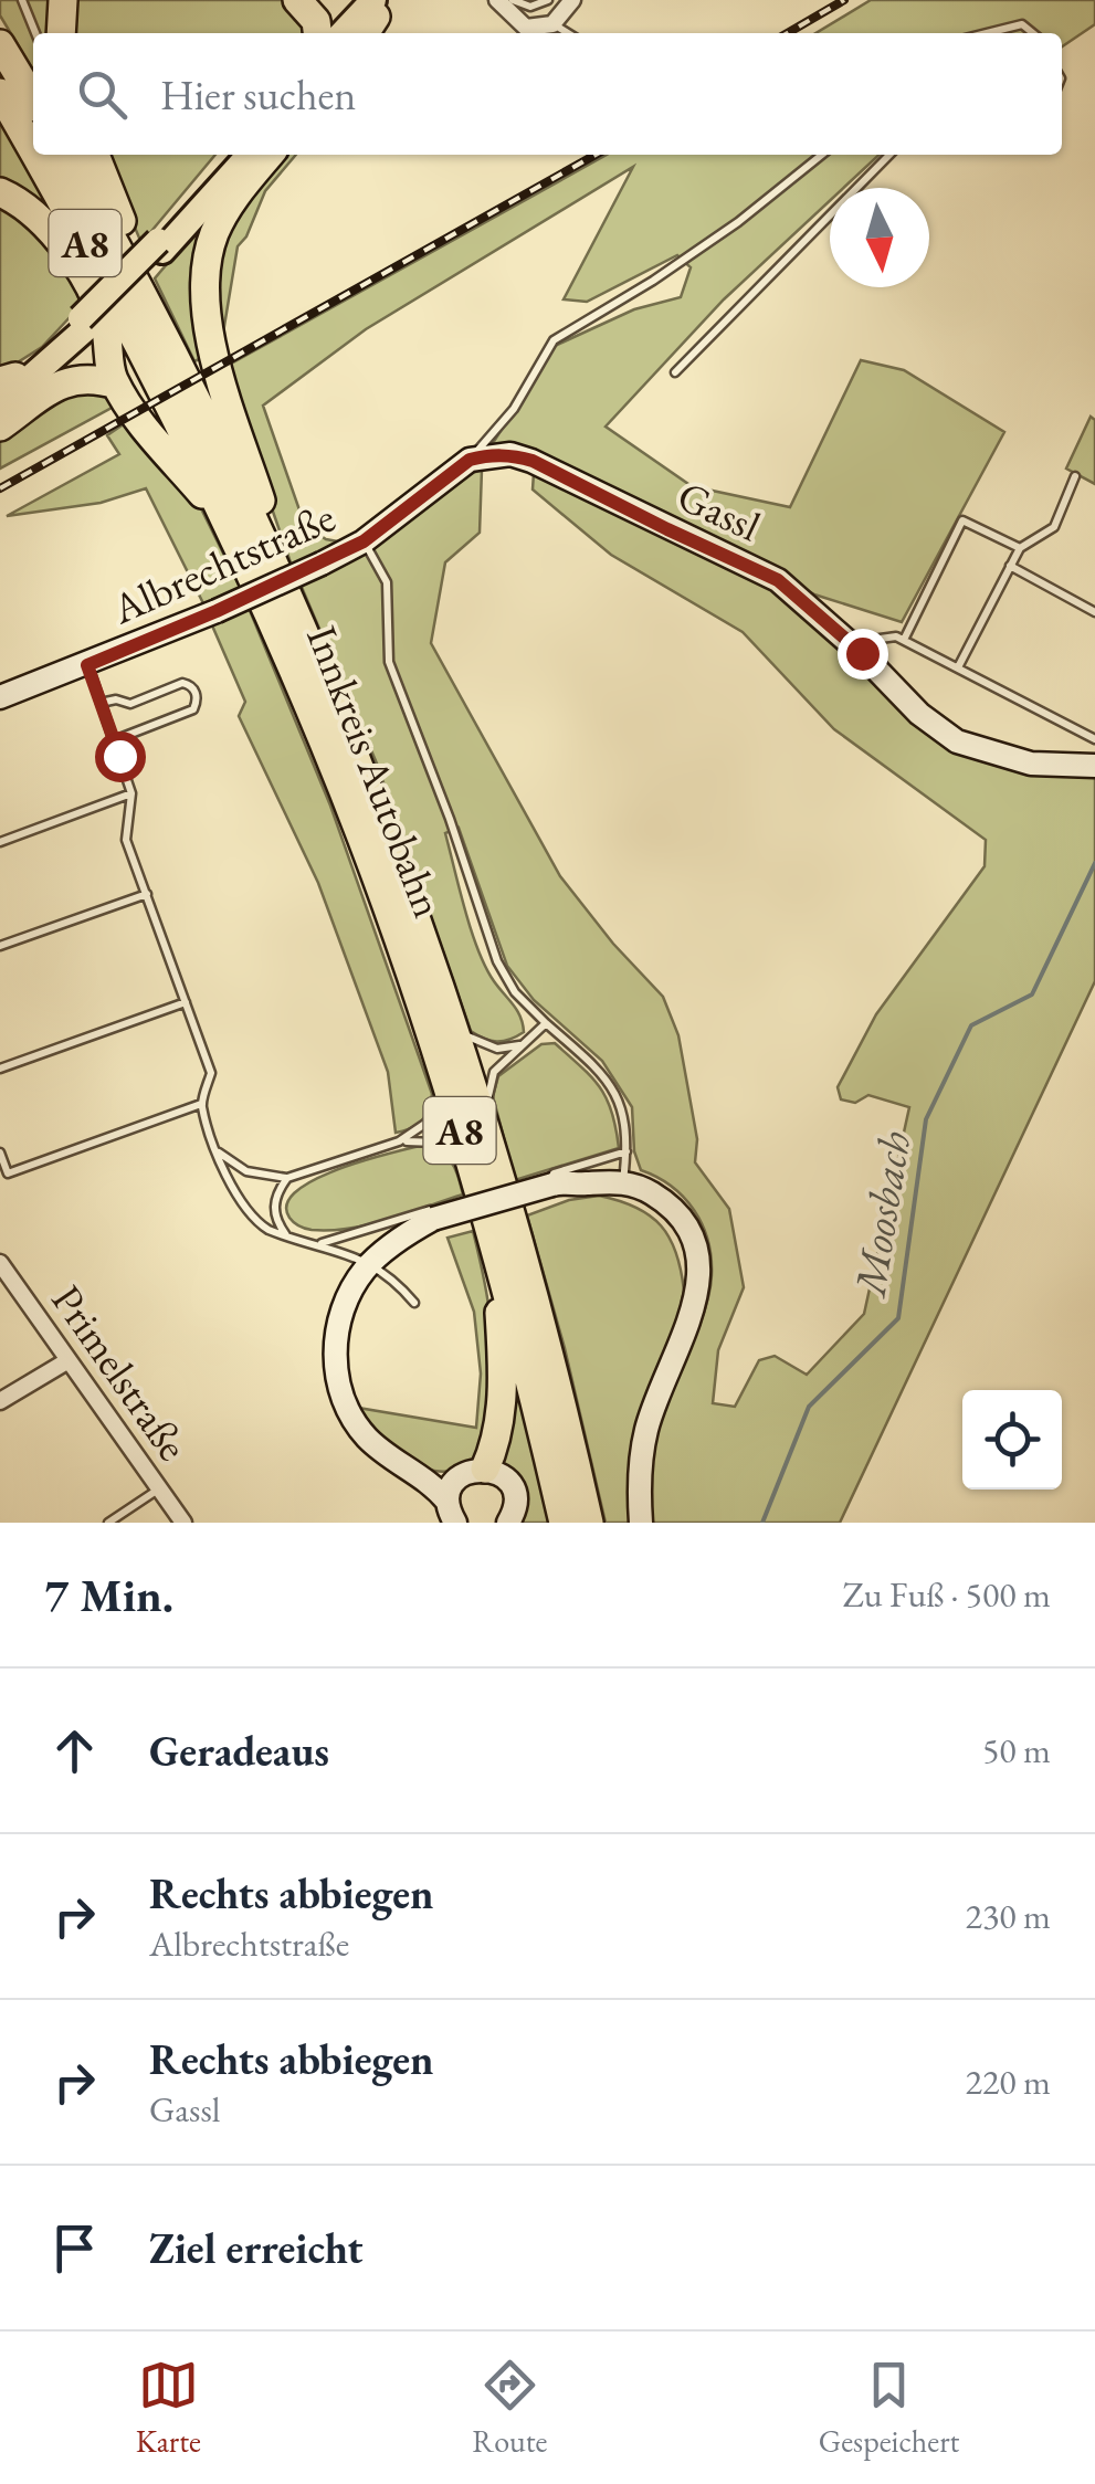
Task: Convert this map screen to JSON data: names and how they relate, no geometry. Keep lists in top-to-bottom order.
{
  "streets": {
    "highway": ["A8", "Innkreis Autobahn"],
    "street": ["Gassl", "Albrechtstraße", "Primelstraße"]
  },
  "crossings": [
    ["Gassl", "Albrechtstraße"]
  ],
  "water": ["Moosbach"],
  "north": "bottom",
  "page": {
    "search": "Hier suchen",
    "heading": ["7 Min.", "Zu Fuß · 500 m"],
    "list": [
      ["Geradeaus", "50 m"],
      ["Rechts abbiegen", "Albrechtstraße", "230 m"],
      ["Rechts abbiegen", "Gassl", "220 m"],
      "Ziel erreicht"
    ],
    "nav": ["Karte", "Route", "Gespeichert"]
  }
}
